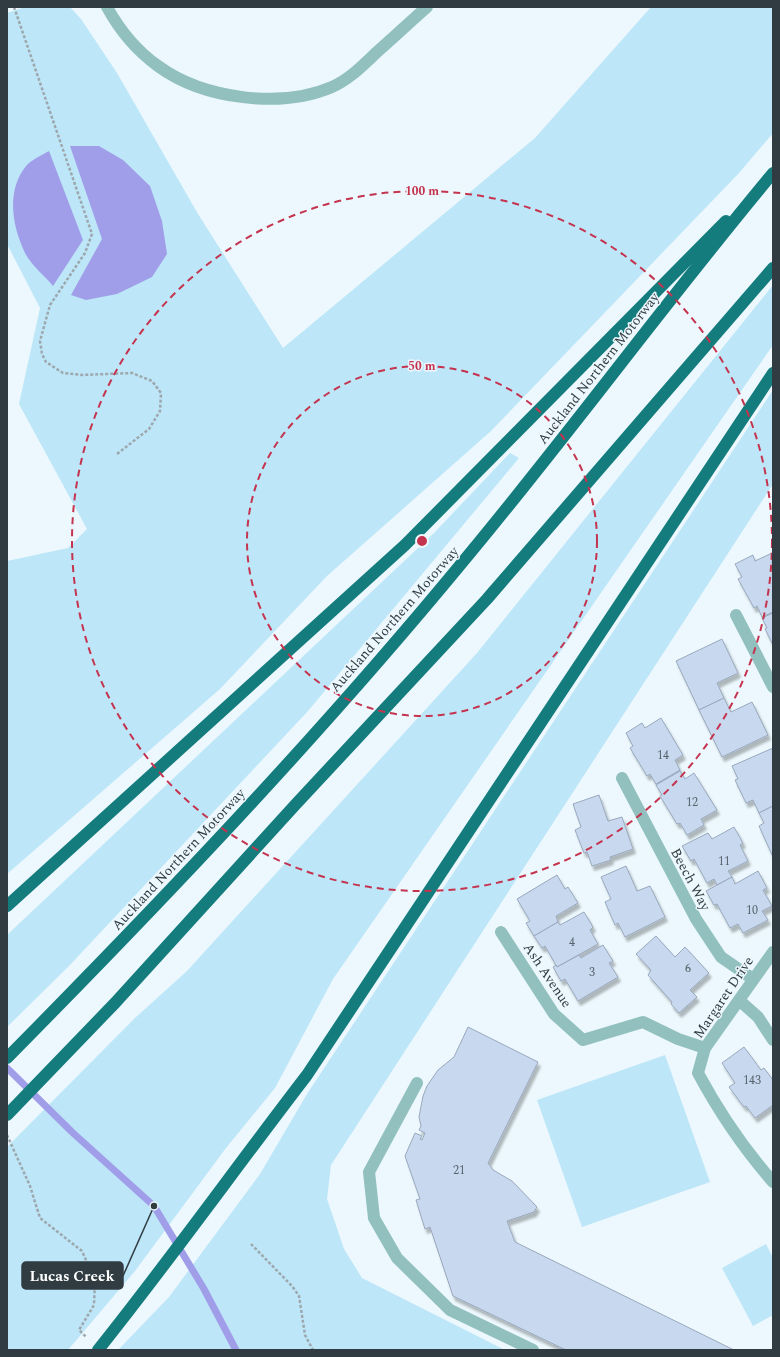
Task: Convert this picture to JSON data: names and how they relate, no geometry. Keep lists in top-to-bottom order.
{
  "streets": {
    "highway": ["Auckland Northern Motorway"],
    "street": ["Beech Way", "Ash Avenue", "Margaret Drive"]
  },
  "crossings": [
    ["Beech Way", "Margaret Drive"],
    ["Ash Avenue", "Margaret Drive"]
  ],
  "places": ["Lucas Creek"],
  "house_numbers": [
    "14",
    "12",
    "11",
    "10",
    "4",
    "6",
    "3",
    "143",
    "21"
  ],
  "rings": ["100 m", "50 m"]
}
